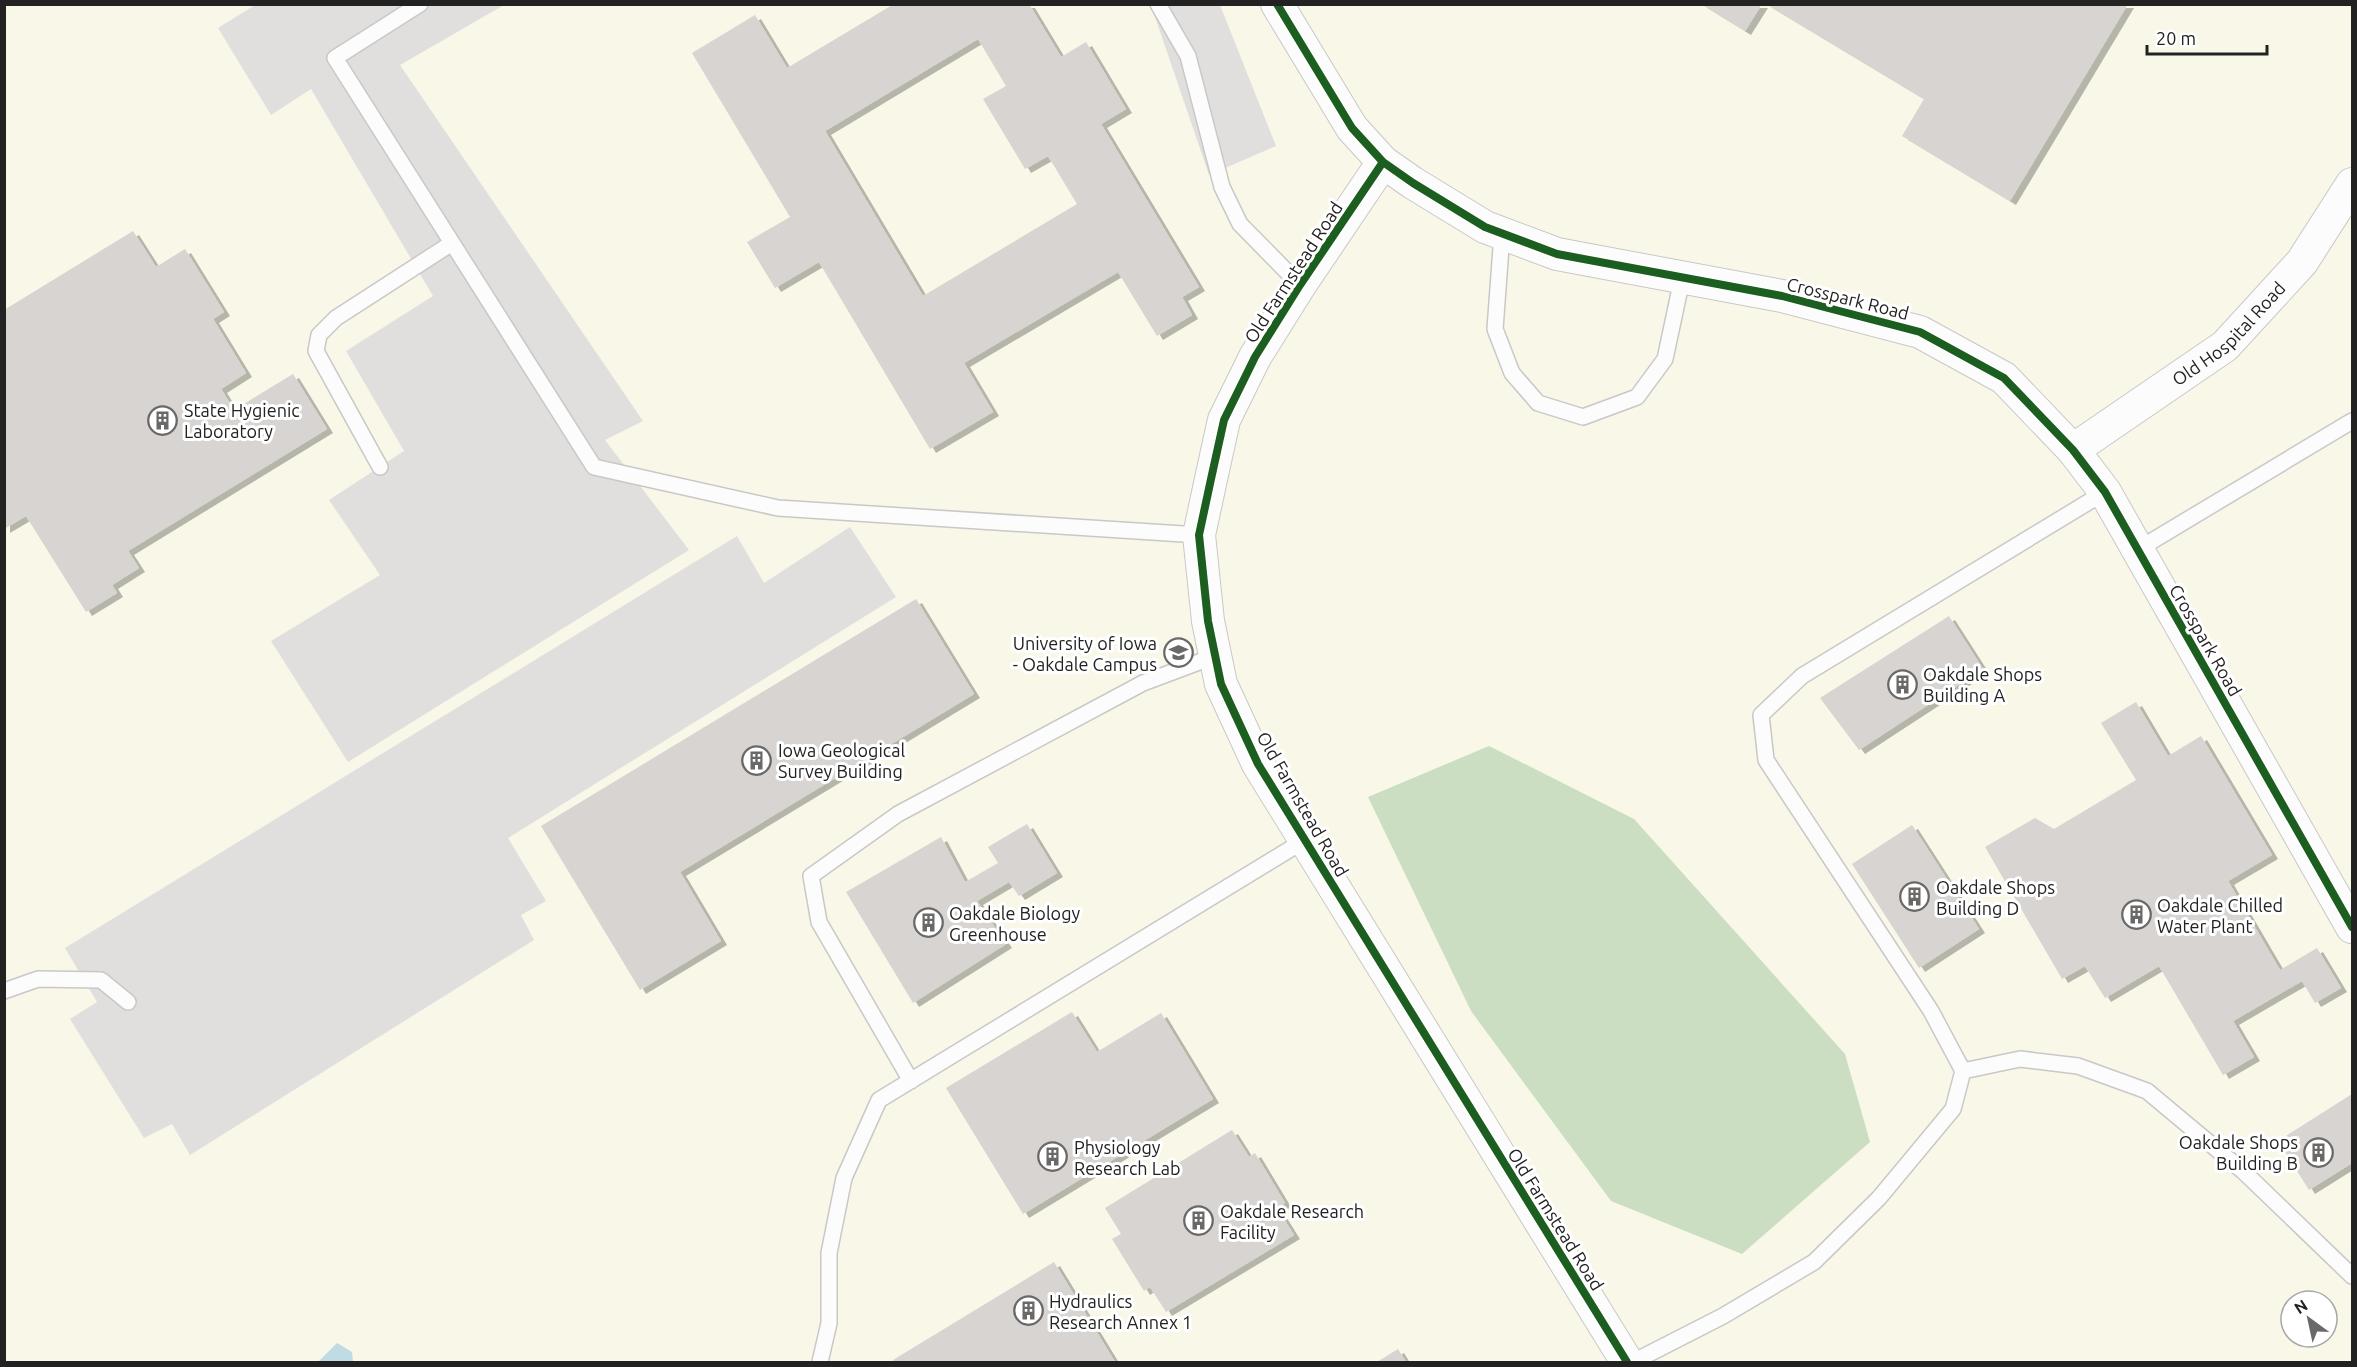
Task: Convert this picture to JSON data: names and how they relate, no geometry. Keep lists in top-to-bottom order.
{
  "streets": {
    "street": ["Old Farmstead Road", "Crosspark Road", "Old Hospital Road"]
  },
  "crossings": [
    ["Old Farmstead Road", "Crosspark Road"],
    ["Crosspark Road", "Old Hospital Road"]
  ],
  "places": {
    "building": [
      "State Hygienic Laboratory",
      "Oakdale Shops Building A",
      "Iowa Geological Survey Building",
      "Oakdale Shops Building D",
      "Oakdale Chilled Water Plant",
      "Oakdale Biology Greenhouse",
      "Oakdale Shops Building B",
      "Physiology Research Lab",
      "Oakdale Research Facility",
      "Hydraulics Research Annex 1"
    ],
    "school or university": ["University of Iowa - Oakdale Campus"]
  },
  "scale_bar": "20 m",
  "north": "top left"
}
